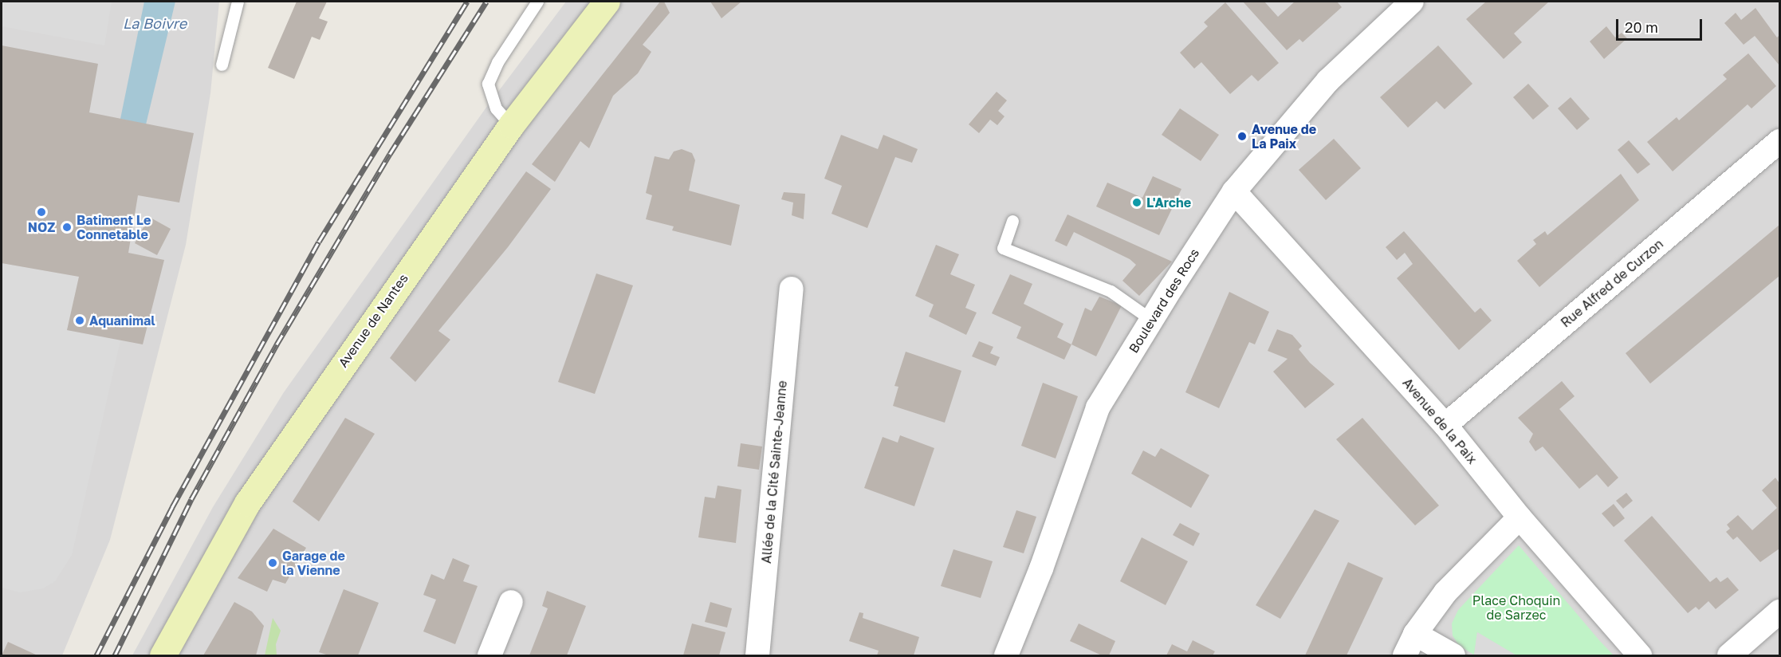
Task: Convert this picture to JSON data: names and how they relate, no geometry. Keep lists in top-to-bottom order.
{
  "streets": {
    "main road": ["Avenue de Nantes"],
    "street": [
      "Rue Alfred de Curzon",
      "Boulevard des Rocs",
      "Avenue de la Paix",
      "Allée de la Cité Sainte-Jeanne"
    ]
  },
  "crossings": [
    ["Rue Alfred de Curzon", "Avenue de la Paix"],
    ["Boulevard des Rocs", "Avenue de la Paix"]
  ],
  "water": ["La Boivre"],
  "parks": ["Place Choquin de Sarzec"],
  "places": [
    "Avenue de La Paix",
    "L'Arche",
    "NOZ",
    "Batiment Le Connetable",
    "Aquanimal",
    "Garage de la Vienne"
  ],
  "scale_bar": "20 m"
}
